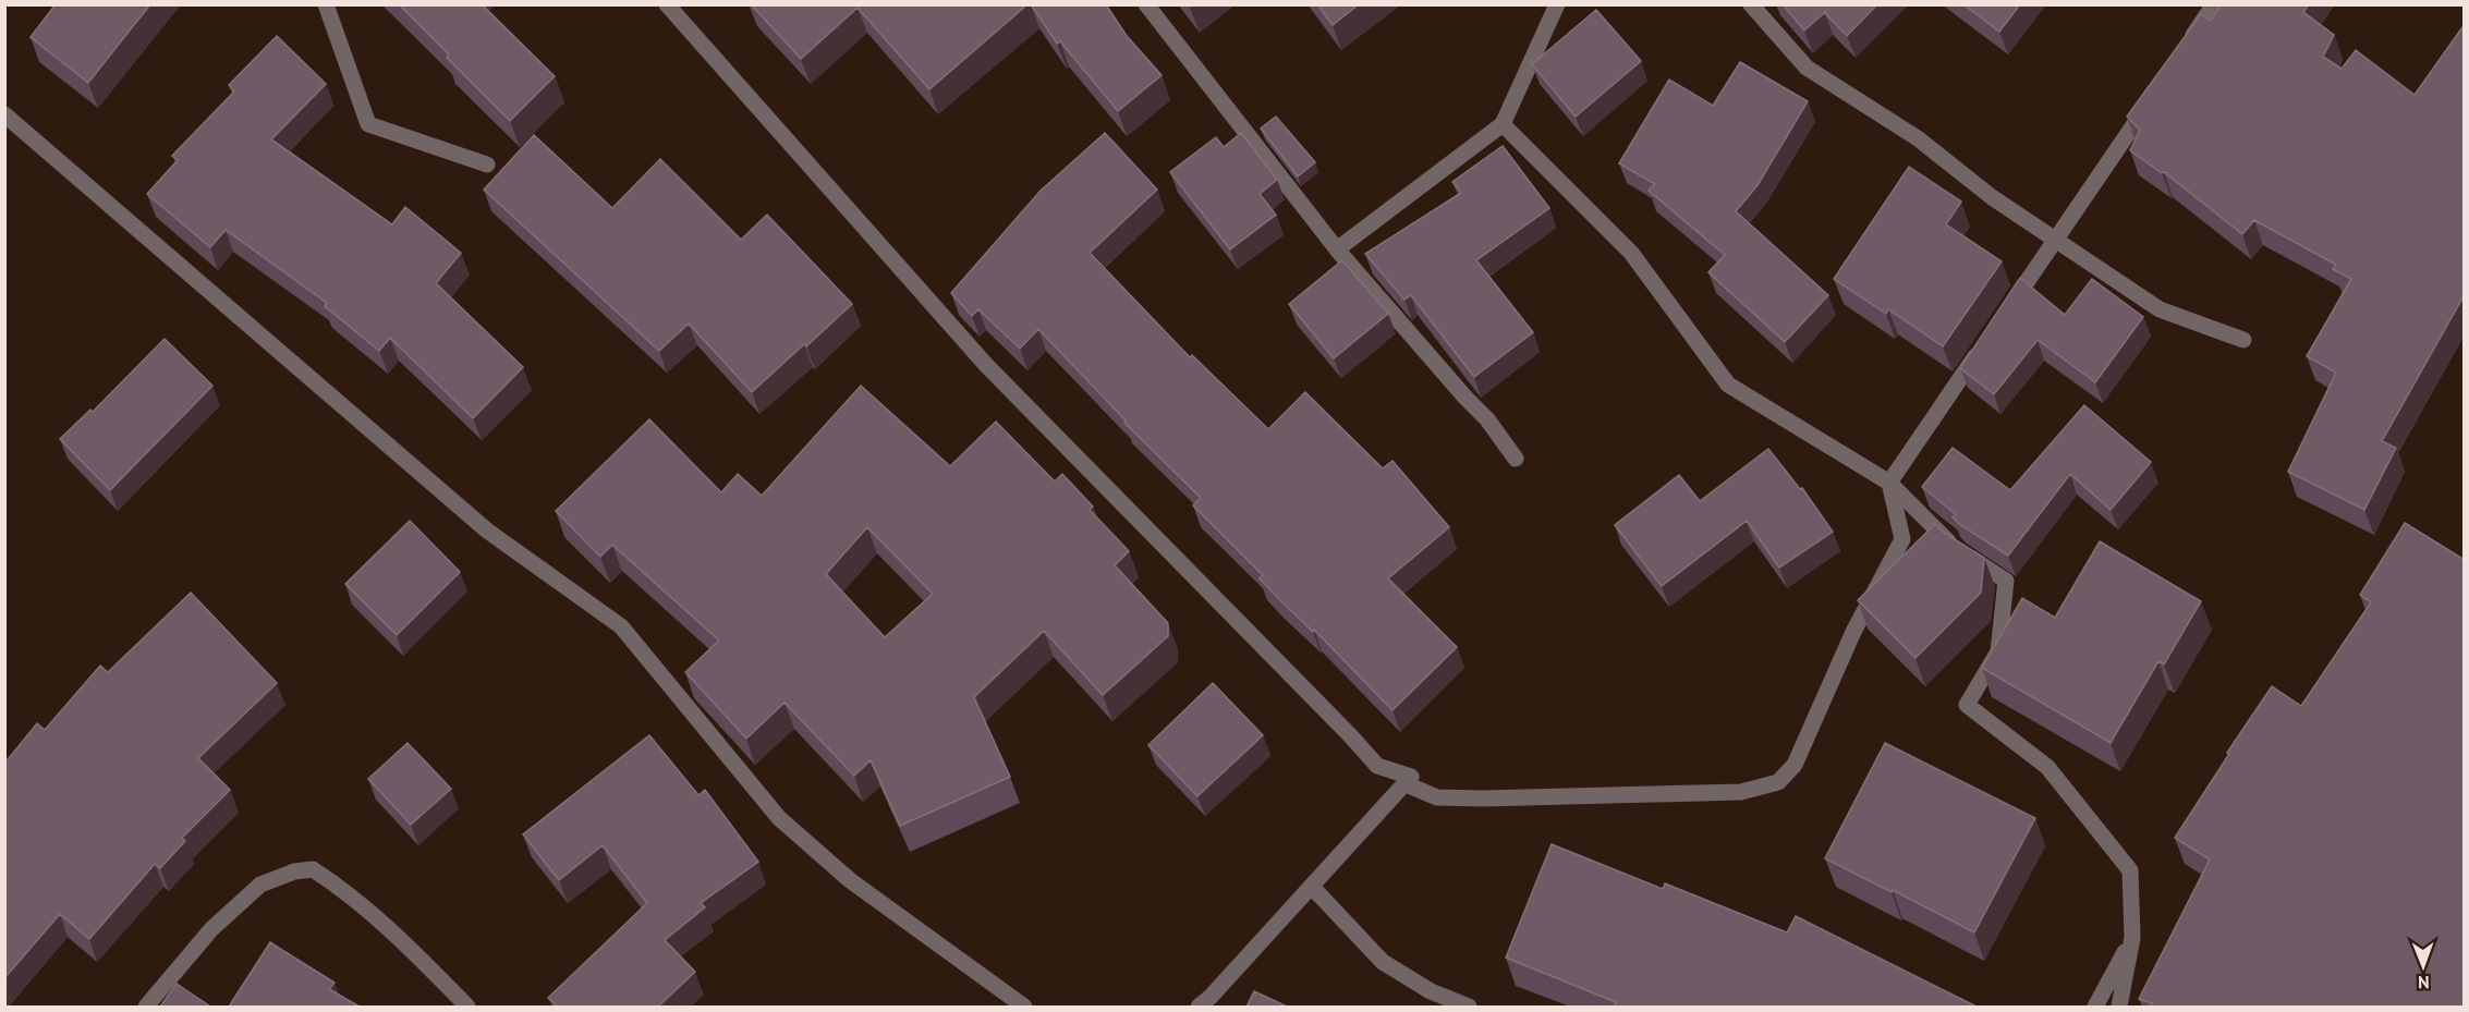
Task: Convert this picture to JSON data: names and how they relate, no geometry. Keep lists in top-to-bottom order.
{
  "north": "bottom"
}
